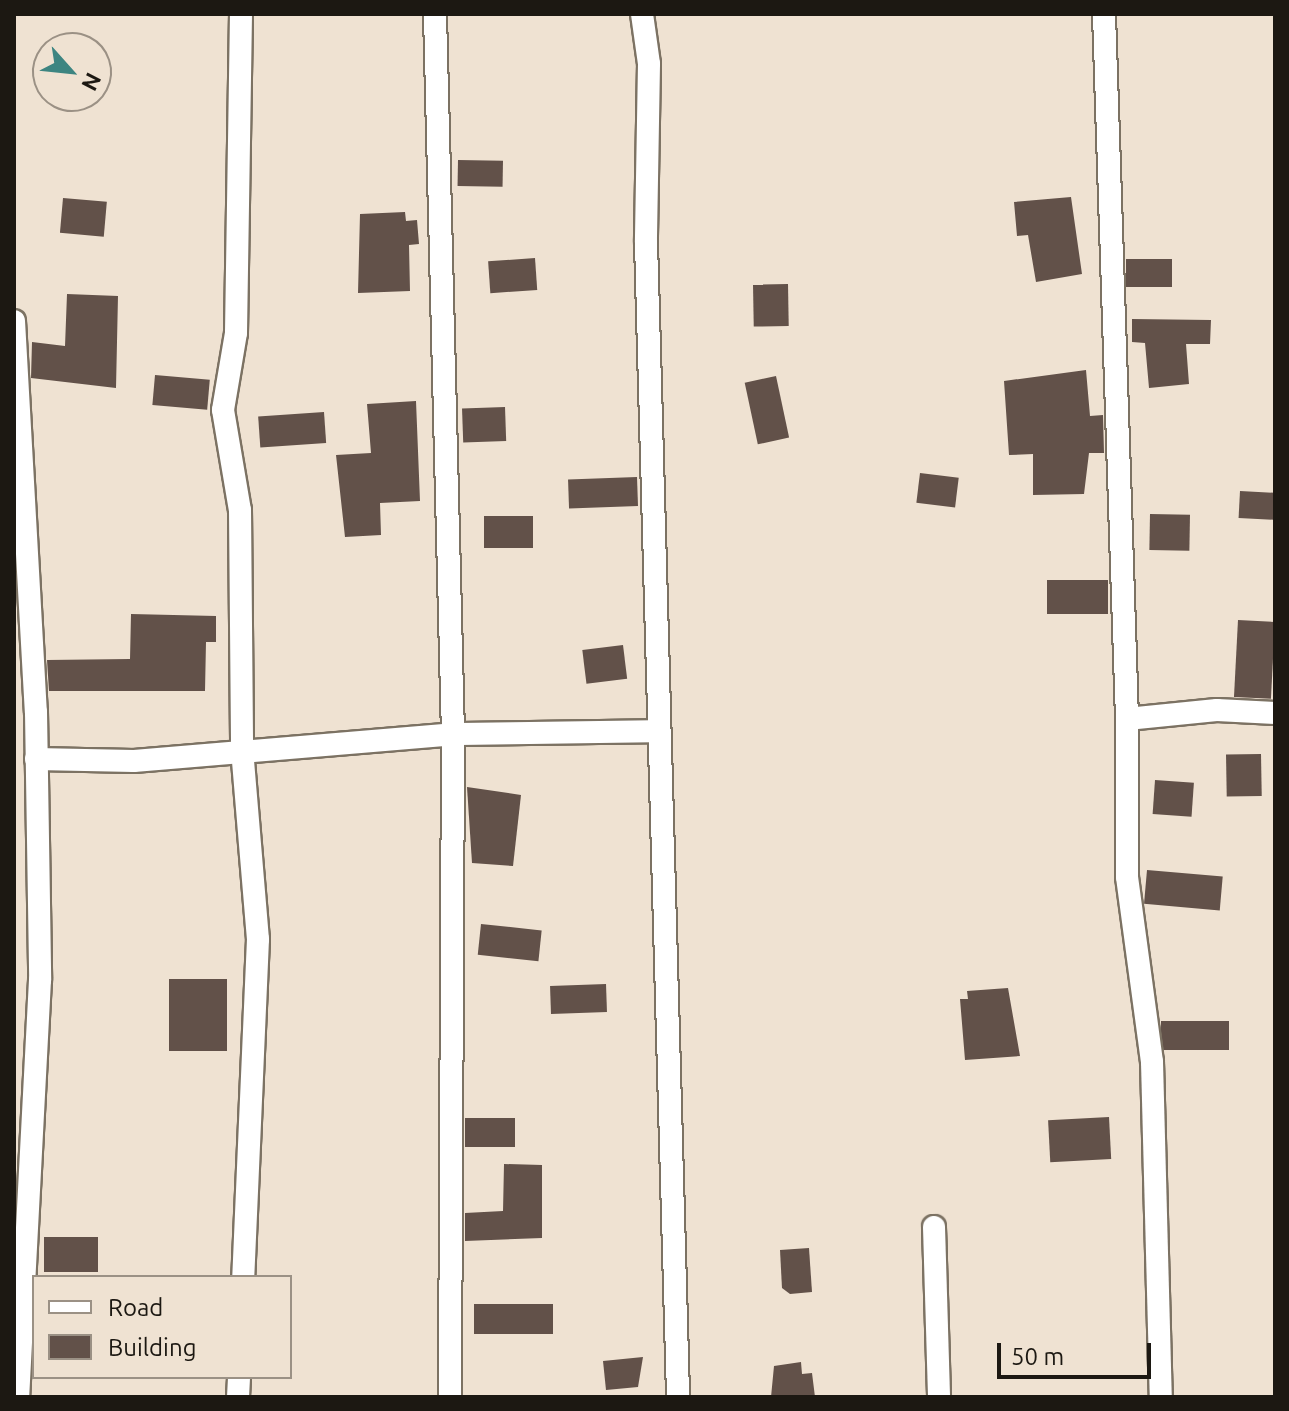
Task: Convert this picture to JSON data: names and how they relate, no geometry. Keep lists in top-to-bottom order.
{
  "legend": ["Road", "Building"],
  "scale_bar": "50 m",
  "north": "bottom right"
}
